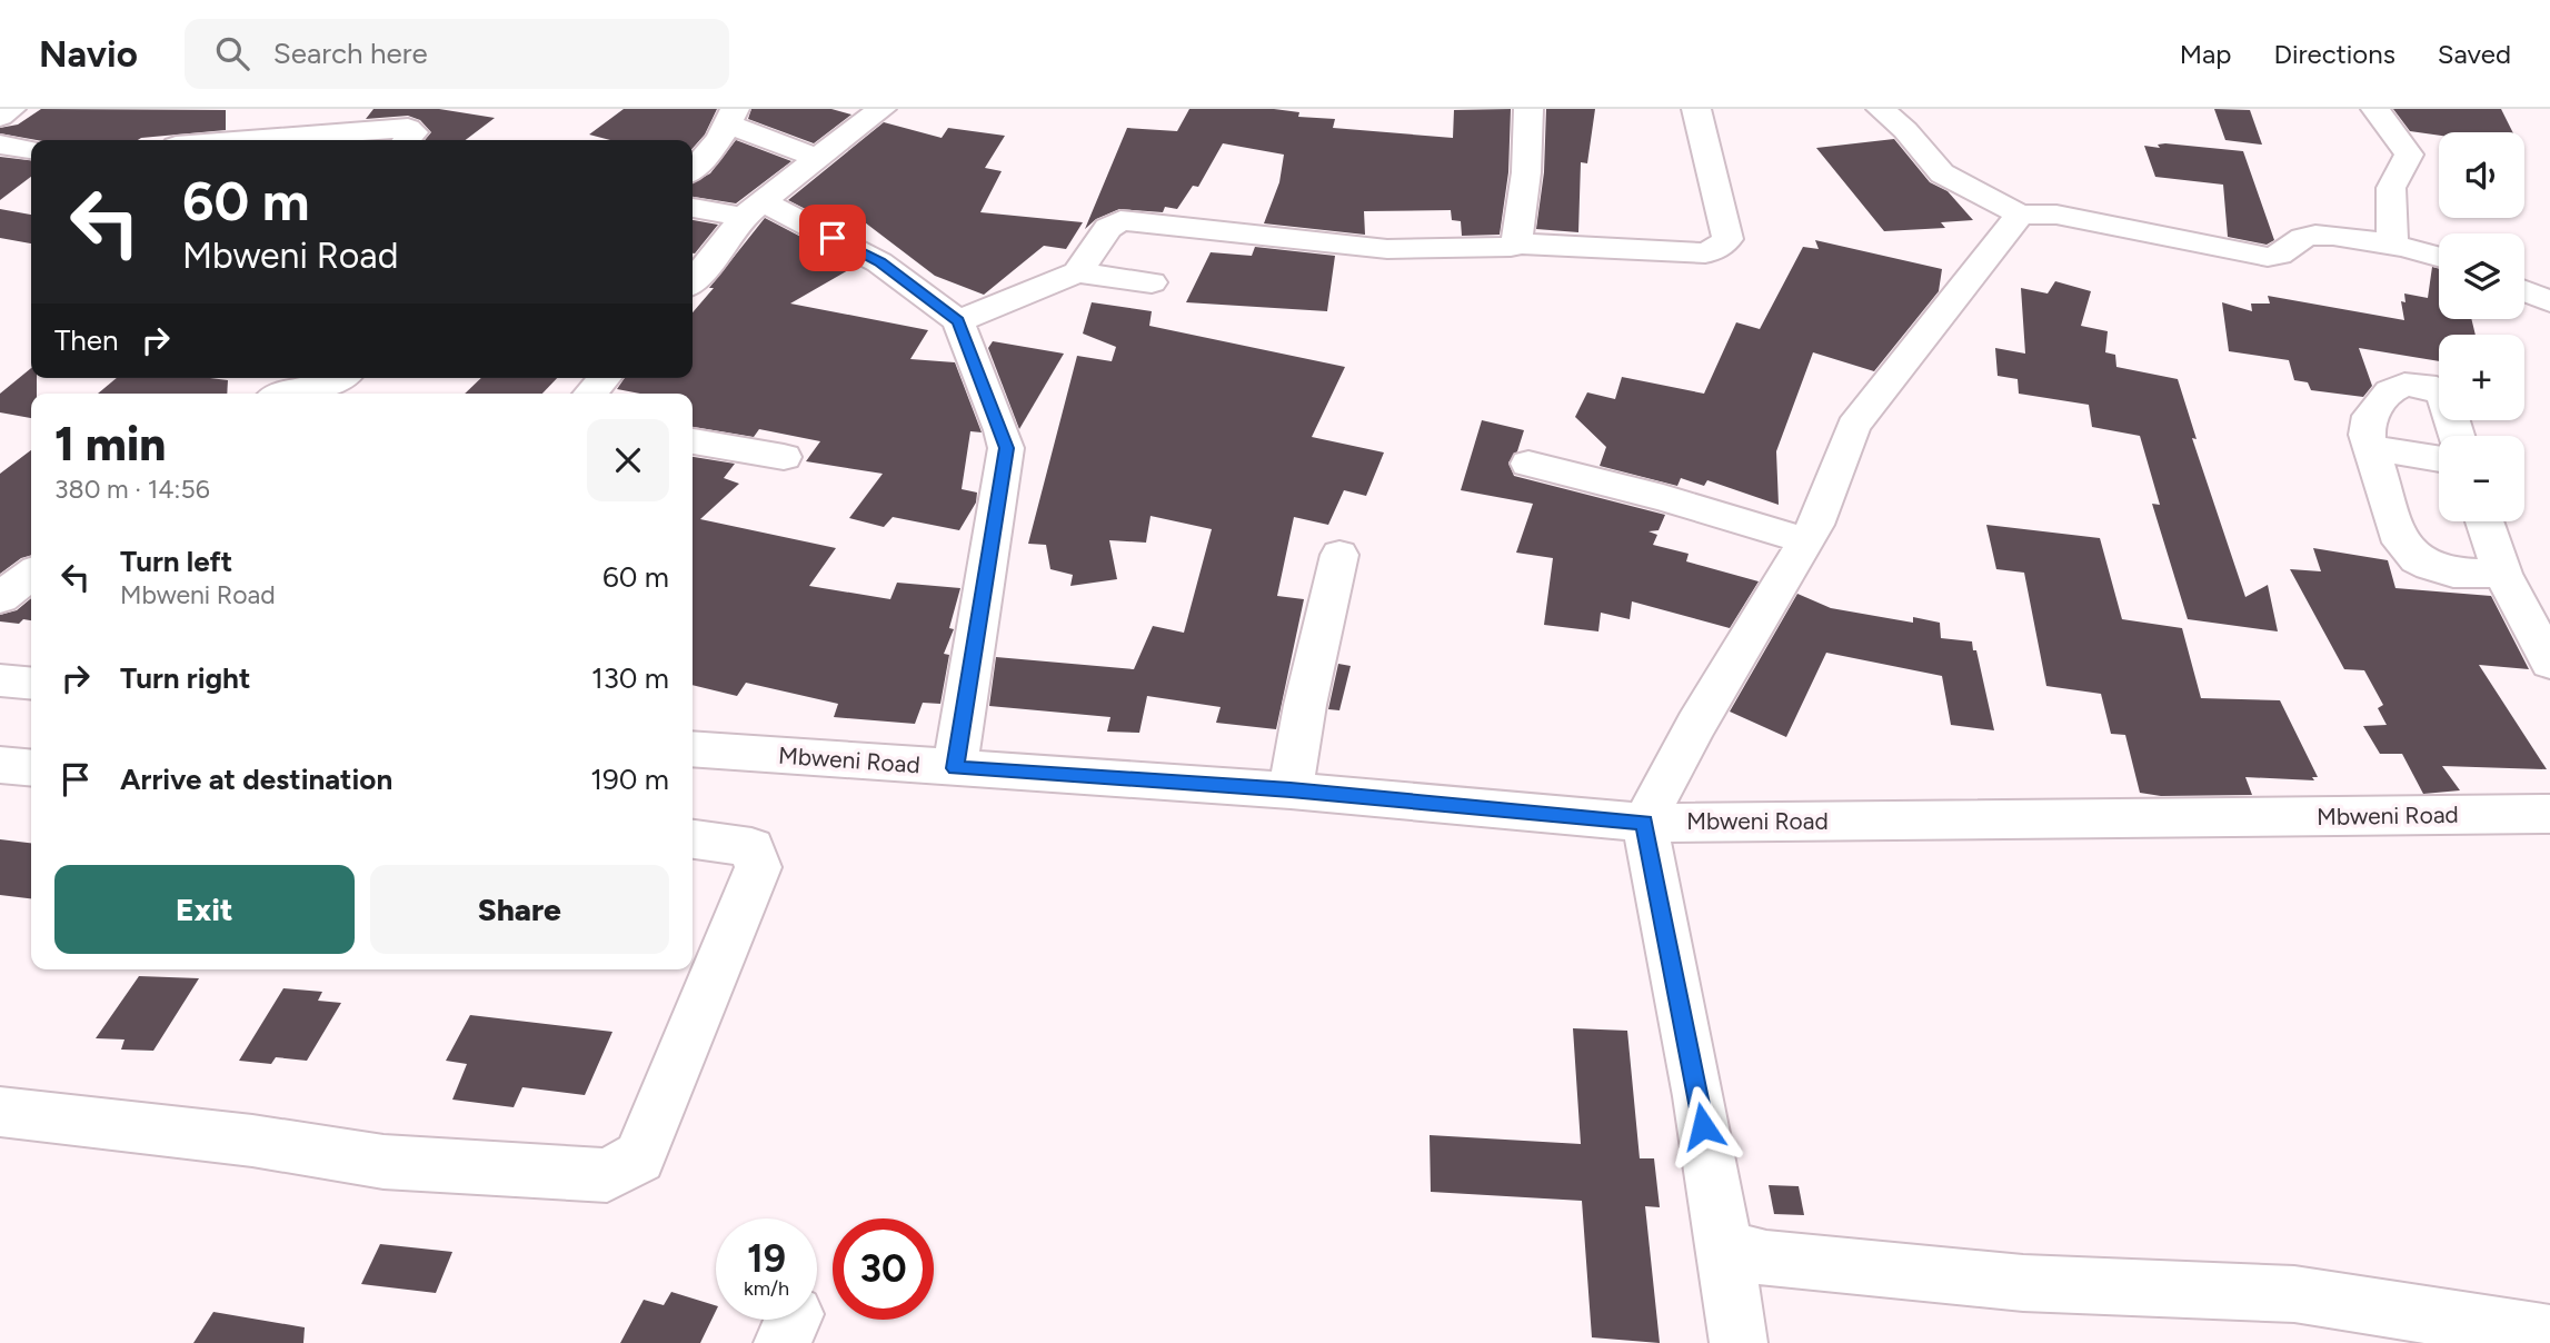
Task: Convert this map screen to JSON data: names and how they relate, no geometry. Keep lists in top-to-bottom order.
{
  "streets": {
    "street": ["Mbweni Road"]
  },
  "page": {
    "header": "Navio",
    "search": "Search here",
    "nav": ["Map", "Directions", "Saved"],
    "map_buttons": ["+", "−"],
    "turn": ["60 m", "Mbweni Road"],
    "then": "Then",
    "heading": ["1 min", "380 m · 14:56"],
    "list": [
      {
        "name": "Turn left",
        "note": "Mbweni Road",
        "value": "60 m"
      },
      {
        "name": "Turn right",
        "value": "130 m"
      },
      {
        "name": "Arrive at destination",
        "value": "190 m"
      }
    ],
    "buttons": ["Exit", "Share"],
    "speed": "19 km/h",
    "limit": "30"
  }
}
